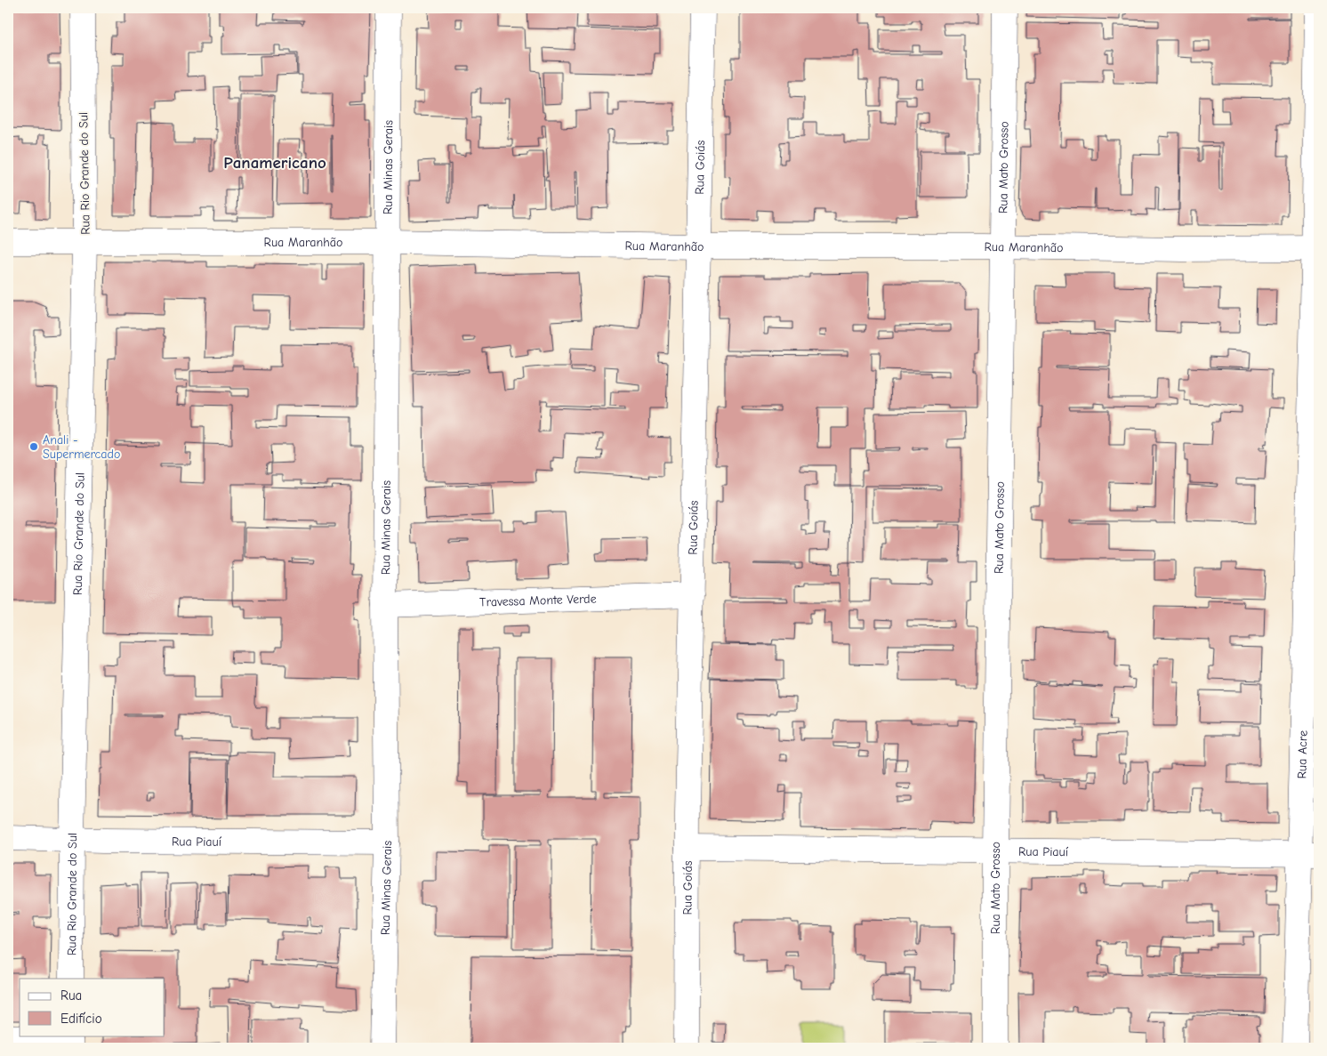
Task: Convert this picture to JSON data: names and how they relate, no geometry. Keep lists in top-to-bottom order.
{
  "streets": {
    "street": [
      "Rua Minas Gerais",
      "Rua Goiás",
      "Rua Mato Grosso",
      "Rua Rio Grande do Sul",
      "Rua Maranhão",
      "Travessa Monte Verde",
      "Rua Acre",
      "Rua Piauí"
    ]
  },
  "crossings": [
    ["Rua Minas Gerais", "Rua Maranhão"],
    ["Rua Minas Gerais", "Travessa Monte Verde"],
    ["Rua Minas Gerais", "Rua Piauí"],
    ["Rua Goiás", "Rua Maranhão"],
    ["Rua Goiás", "Travessa Monte Verde"],
    ["Rua Goiás", "Rua Piauí"],
    ["Rua Mato Grosso", "Rua Maranhão"],
    ["Rua Mato Grosso", "Rua Piauí"],
    ["Rua Rio Grande do Sul", "Rua Maranhão"],
    ["Rua Rio Grande do Sul", "Rua Piauí"],
    ["Rua Maranhão", "Rua Acre"],
    ["Rua Acre", "Rua Piauí"]
  ],
  "districts": ["Panamericano"],
  "places": ["Anali - Supermercado"],
  "legend": ["Rua", "Edifício"]
}
